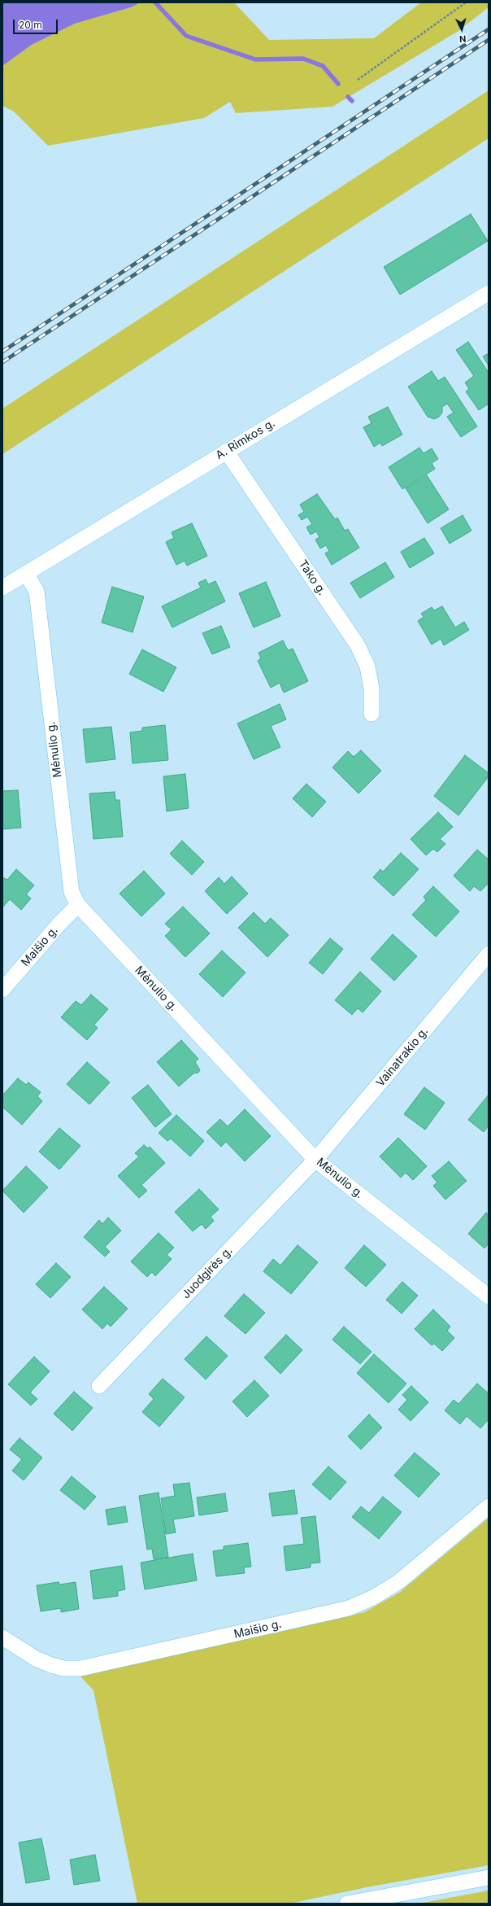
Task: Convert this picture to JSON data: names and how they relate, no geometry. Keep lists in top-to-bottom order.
{
  "streets": {
    "street": [
      "A. Rimkos g.",
      "Tako g.",
      "Mėnulio g.",
      "Maišio g.",
      "Vainatrakio g.",
      "Juodgirės g."
    ]
  },
  "crossings": [
    ["A. Rimkos g.", "Tako g."],
    ["A. Rimkos g.", "Mėnulio g."],
    ["Mėnulio g.", "Maišio g."],
    ["Mėnulio g.", "Vainatrakio g."],
    ["Mėnulio g.", "Juodgirės g."],
    ["Vainatrakio g.", "Juodgirės g."]
  ],
  "scale_bar": "20 m",
  "north": "bottom"
}
